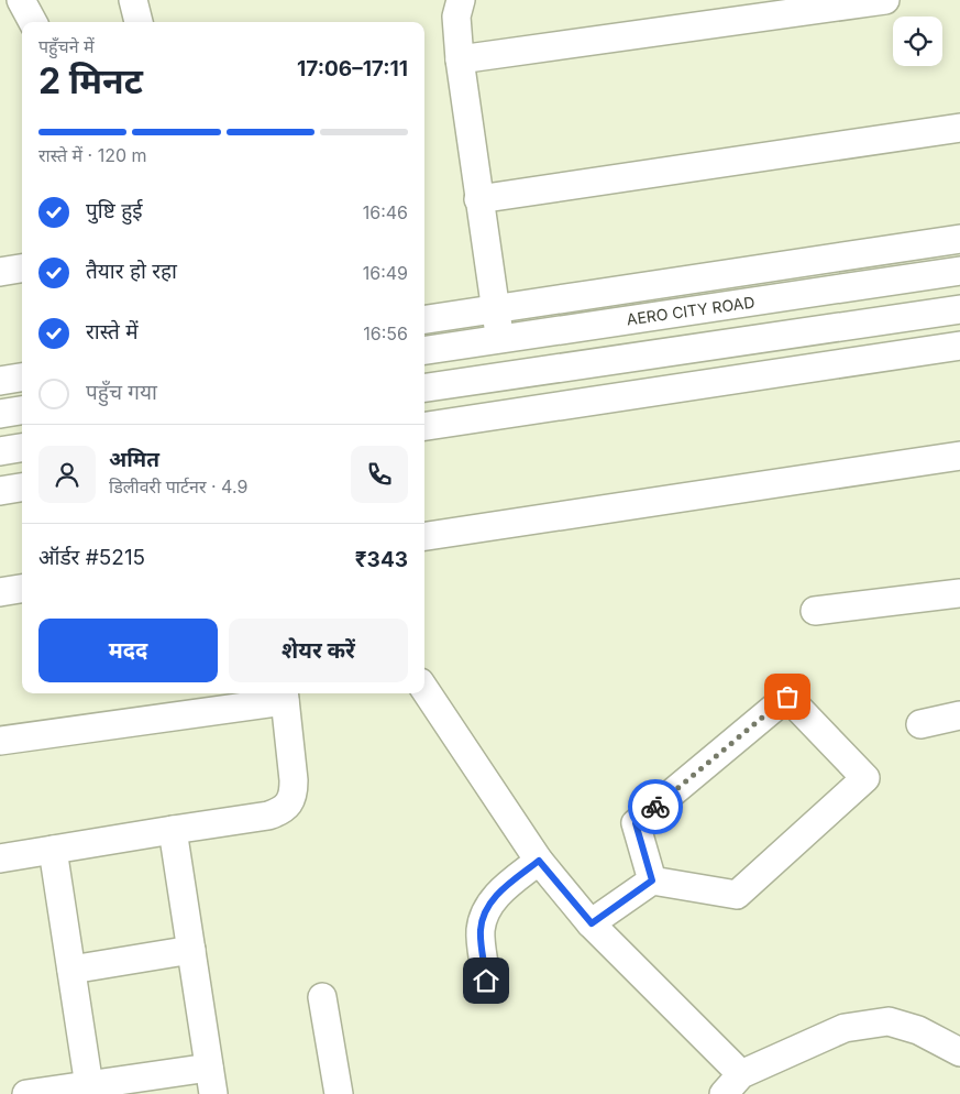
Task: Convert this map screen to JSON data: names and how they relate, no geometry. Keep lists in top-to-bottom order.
{
  "streets": {
    "street": ["AERO CITY ROAD"]
  },
  "page": {
    "heading": ["2 मिनट", "पहुँचने में", "17:06–17:11"],
    "panel": [
      "अमित",
      "डिलीवरी पार्टनर · 4.9",
      "ऑर्डर #5215",
      "₹343"
    ],
    "bar": "रास्ते में · 120 m",
    "list": [
      ["पुष्टि हुई", "16:46"],
      ["तैयार हो रहा", "16:49"],
      ["रास्ते में", "16:56"],
      "पहुँच गया"
    ],
    "buttons": ["मदद", "शेयर करें"]
  }
}
